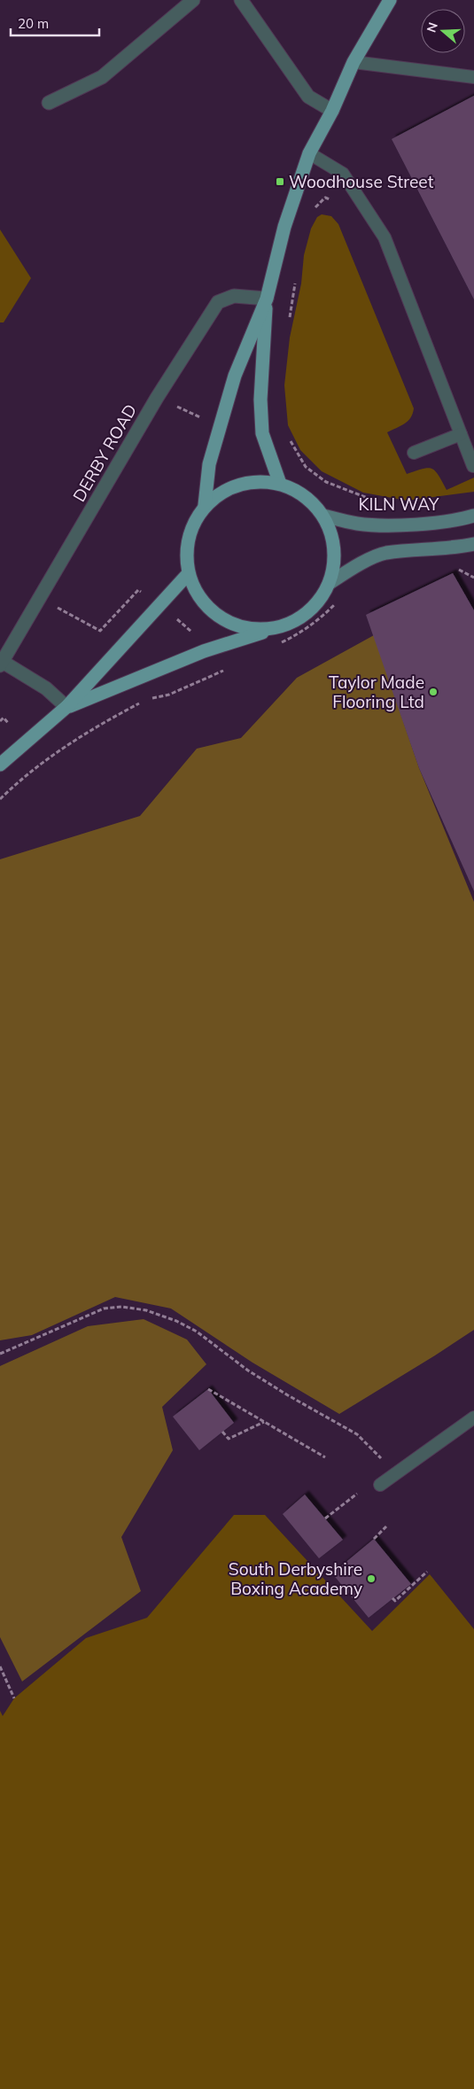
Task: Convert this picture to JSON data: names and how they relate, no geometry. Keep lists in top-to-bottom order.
{
  "streets": {
    "street": ["DERBY ROAD", "KILN WAY"]
  },
  "places": {
    "transit": ["Woodhouse Street"],
    "other": ["Taylor Made Flooring Ltd", "South Derbyshire Boxing Academy"]
  },
  "scale_bar": "20 m",
  "north": "left"
}
